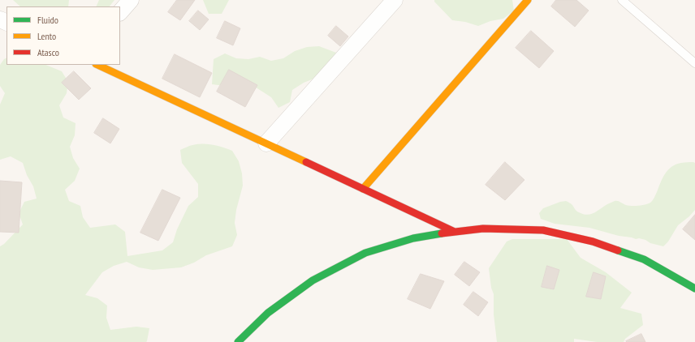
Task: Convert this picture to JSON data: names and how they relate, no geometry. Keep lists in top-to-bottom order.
{
  "legend": ["Fluido", "Lento", "Atasco"]
}
